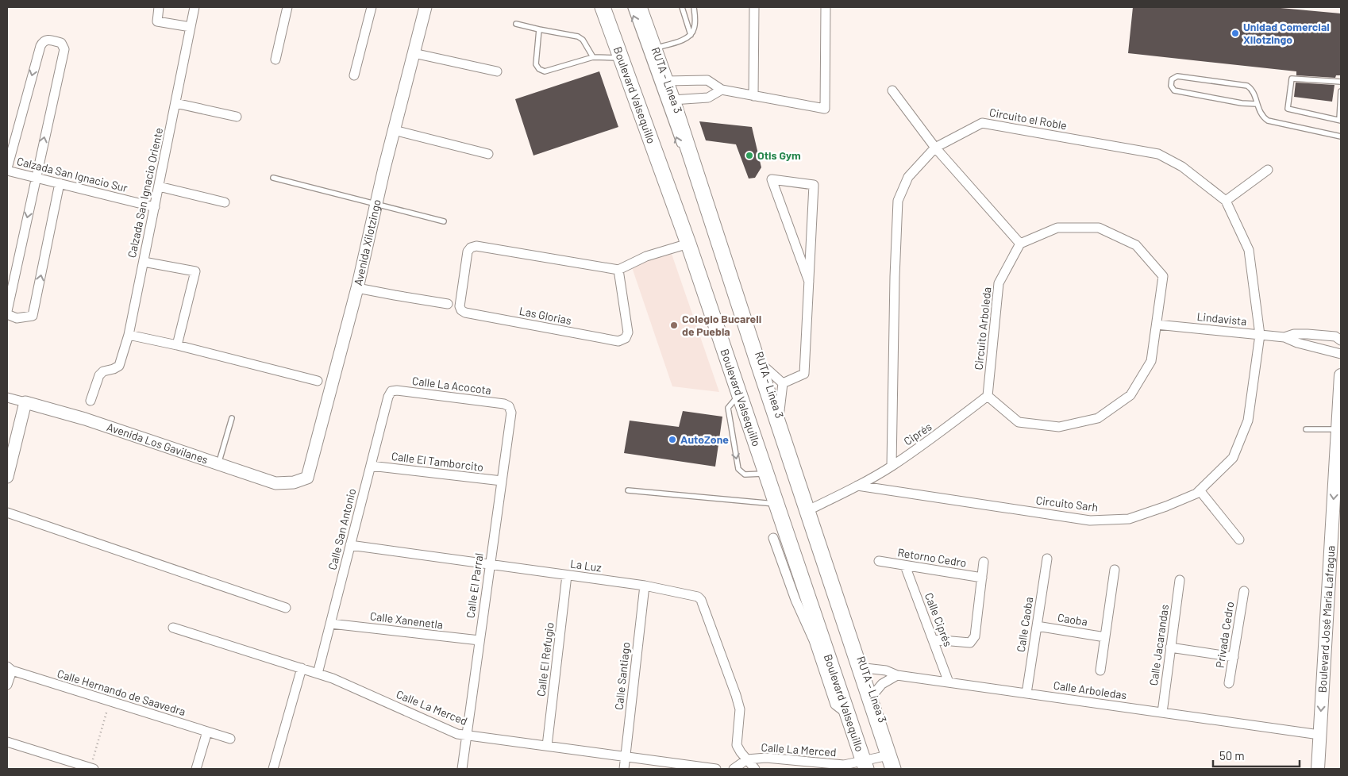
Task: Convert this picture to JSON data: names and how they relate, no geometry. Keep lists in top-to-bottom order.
{
  "streets": {
    "main road": ["Boulevard Valsequillo", "Boulevard José María Lafragua"],
    "street": [
      "Circuito el Roble",
      "Calzada San Ignacio Sur",
      "Calzada San Ignacio Oriente",
      "Avenida Xilotzingo",
      "Las Glorias",
      "Lindavista",
      "Circuito Arboleda",
      "Calle La Acocota",
      "Ciprés",
      "Avenida Los Gavilanes",
      "Calle El Tamborcito",
      "Circuito Sarh",
      "Calle San Antonio",
      "Retorno Cedro",
      "La Luz",
      "Calle El Parral",
      "Calle Ciprés",
      "Caoba",
      "Calle Xanenetla",
      "Calle Caoba",
      "Privada Cedro",
      "Calle Jacarandas",
      "Calle El Refugio",
      "Calle Santiago",
      "Calle Arboledas",
      "Calle Hernando de Saavedra",
      "Calle La Merced"
    ],
    "lane": ["RUTA - Línea 3"]
  },
  "crossings": [
    ["RUTA - Línea 3", "Calle Arboledas"],
    ["RUTA - Línea 3", "Calle La Merced"],
    ["Boulevard Valsequillo", "Calle La Merced"],
    ["Circuito el Roble", "Lindavista"],
    ["Circuito el Roble", "Ciprés"],
    ["Circuito el Roble", "Circuito Sarh"],
    ["Calzada San Ignacio Sur", "Calzada San Ignacio Oriente"],
    ["Avenida Xilotzingo", "Avenida Los Gavilanes"],
    ["Lindavista", "Circuito Sarh"],
    ["Circuito Arboleda", "Ciprés"],
    ["Calle La Acocota", "Calle San Antonio"],
    ["Calle La Acocota", "Calle El Parral"],
    ["Ciprés", "Circuito Sarh"],
    ["Calle El Tamborcito", "Calle San Antonio"],
    ["Calle El Tamborcito", "Calle El Parral"],
    ["Calle San Antonio", "La Luz"],
    ["Calle San Antonio", "Calle Xanenetla"],
    ["Calle San Antonio", "Calle La Merced"],
    ["Retorno Cedro", "Calle Ciprés"],
    ["La Luz", "Calle El Parral"],
    ["La Luz", "Calle El Refugio"],
    ["La Luz", "Calle Santiago"],
    ["La Luz", "Calle La Merced"],
    ["Calle El Parral", "Calle Xanenetla"],
    ["Calle El Parral", "Calle La Merced"],
    ["Calle Ciprés", "Calle Arboledas"],
    ["Caoba", "Calle Caoba"],
    ["Boulevard José María Lafragua", "Calle Arboledas"],
    ["Calle Caoba", "Calle Arboledas"],
    ["Calle Jacarandas", "Calle Arboledas"],
    ["Calle El Refugio", "Calle La Merced"],
    ["Calle Santiago", "Calle La Merced"]
  ],
  "one_way": ["Boulevard José María Lafragua"],
  "places": [
    "Unidad Comercial Xilotzingo",
    "Otis Gym",
    "Colegio Bucareli de Puebla",
    "AutoZone"
  ],
  "scale_bar": "50 m"
}
